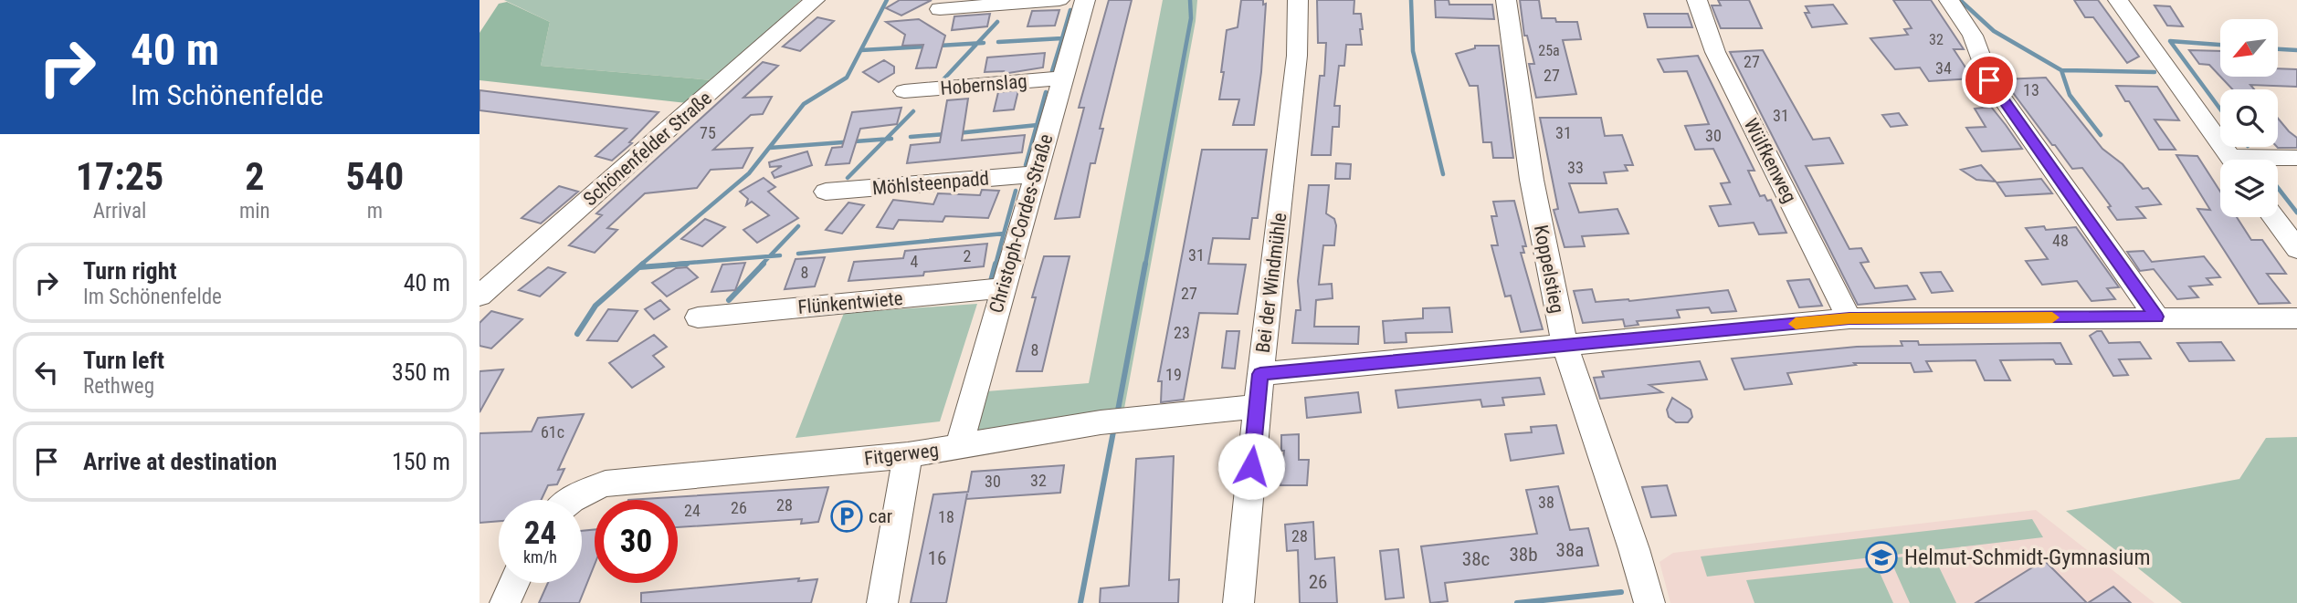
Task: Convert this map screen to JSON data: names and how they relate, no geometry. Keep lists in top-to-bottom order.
{
  "streets": {
    "street": [
      "Hobernslag",
      "Schönenfelder Straße",
      "Wülfkenweg",
      "Möhlsteenpadd",
      "Christoph-Cordes-Straße",
      "Koppelstieg",
      "Bei der Windmühle",
      "Flünkentwiete",
      "Fitgerweg"
    ]
  },
  "crossings": [
    ["Hobernslag", "Christoph-Cordes-Straße"],
    ["Möhlsteenpadd", "Christoph-Cordes-Straße"],
    ["Christoph-Cordes-Straße", "Flünkentwiete"],
    ["Christoph-Cordes-Straße", "Fitgerweg"],
    ["Bei der Windmühle", "Fitgerweg"]
  ],
  "places": {
    "parking": ["car"],
    "school or university": ["Helmut-Schmidt-Gymnasium"]
  },
  "house_numbers": [
    "32",
    "25a",
    "27",
    "34",
    "27",
    "13",
    "31",
    "75",
    "31",
    "30",
    "33",
    "48",
    "31",
    "2",
    "4",
    "8",
    "27",
    "23",
    "8",
    "19",
    "61c",
    "32",
    "30",
    "38",
    "28",
    "26",
    "24",
    "18",
    "28",
    "38a",
    "38b",
    "16",
    "38c",
    "26"
  ],
  "north": "bottom left",
  "page": {
    "turn": ["40 m", "Im Schönenfelde"],
    "eta": [
      "17:25",
      "Arrival",
      "2",
      "min",
      "540",
      "m"
    ],
    "list": [
      {
        "name": "Turn right",
        "note": "Im Schönenfelde",
        "value": "40 m"
      },
      {
        "name": "Turn left",
        "note": "Rethweg",
        "value": "350 m"
      },
      {
        "name": "Arrive at destination",
        "value": "150 m"
      }
    ],
    "speed": "24 km/h",
    "limit": "30"
  }
}
